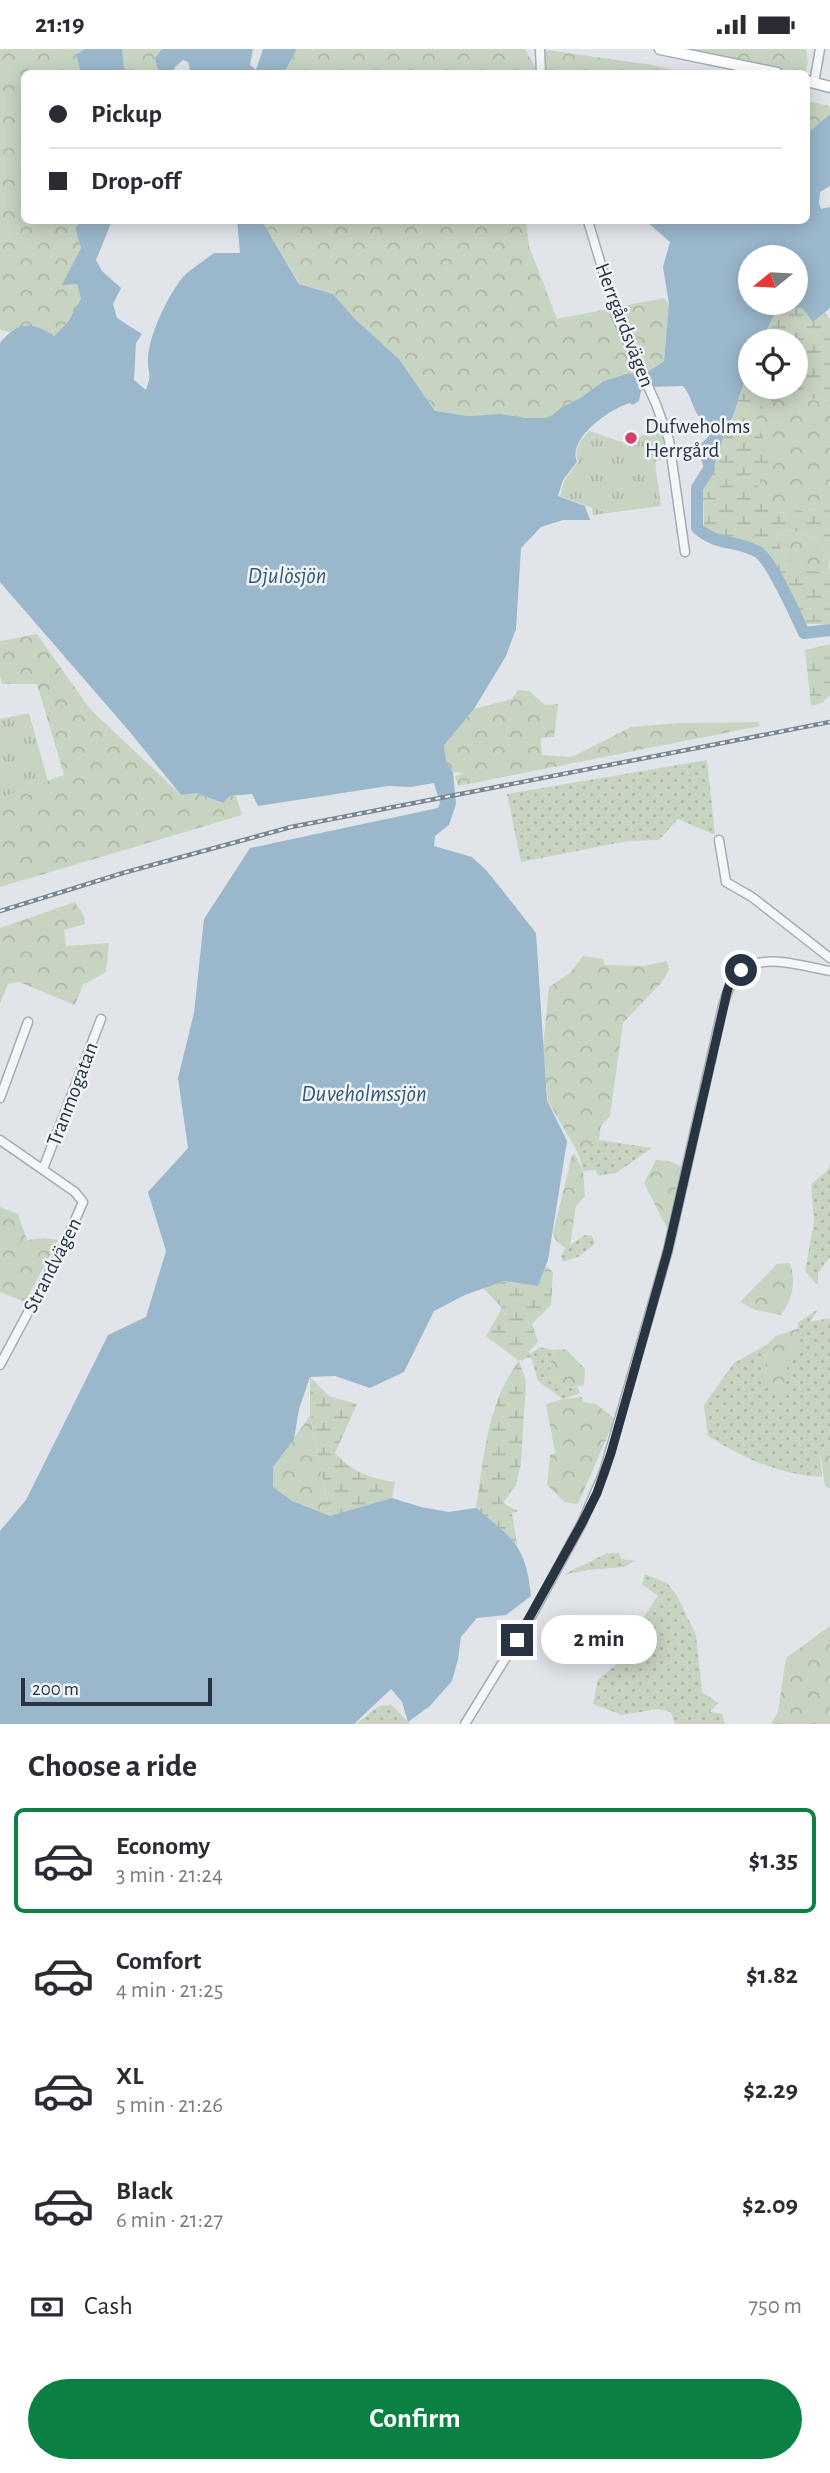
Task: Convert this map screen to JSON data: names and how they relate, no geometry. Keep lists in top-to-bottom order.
{
  "streets": {
    "street": ["Herrgårdsvägen", "Tranmogatan", "Strandvägen"]
  },
  "crossings": [
    ["Tranmogatan", "Strandvägen"]
  ],
  "water": ["Djulösjön", "Duveholmssjön"],
  "places": ["Dufweholms Herrgård"],
  "scale_bar": "200 m",
  "north": "left",
  "page": {
    "status": "21:19",
    "banner": ["Pickup", "Drop-off"],
    "bubble": "2 min",
    "scale": "200 m",
    "heading": "Choose a ride",
    "list": [
      {
        "name": "Economy",
        "note": "3 min · 21:24",
        "value": "$1.35"
      },
      {
        "name": "Comfort",
        "note": "4 min · 21:25",
        "value": "$1.82"
      },
      {
        "name": "XL",
        "note": "5 min · 21:26",
        "value": "$2.29"
      },
      {
        "name": "Black",
        "note": "6 min · 21:27",
        "value": "$2.09"
      }
    ],
    "pay": ["Cash", "750 m"],
    "buttons": "Confirm"
  }
}
